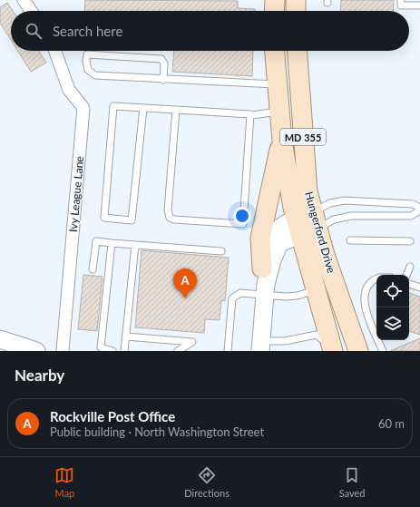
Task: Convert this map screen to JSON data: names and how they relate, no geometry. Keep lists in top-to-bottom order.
{
  "streets": {
    "main road": ["MD 355", "Hungerford Drive"],
    "street": ["Ivy League Lane"]
  },
  "page": {
    "search": "Search here",
    "pins": "A",
    "heading": "Nearby",
    "list": [
      {
        "mark": "A",
        "name": "Rockville Post Office",
        "note": "Public building · North Washington Street",
        "value": "60 m"
      }
    ],
    "nav": ["Map", "Directions", "Saved"]
  }
}
